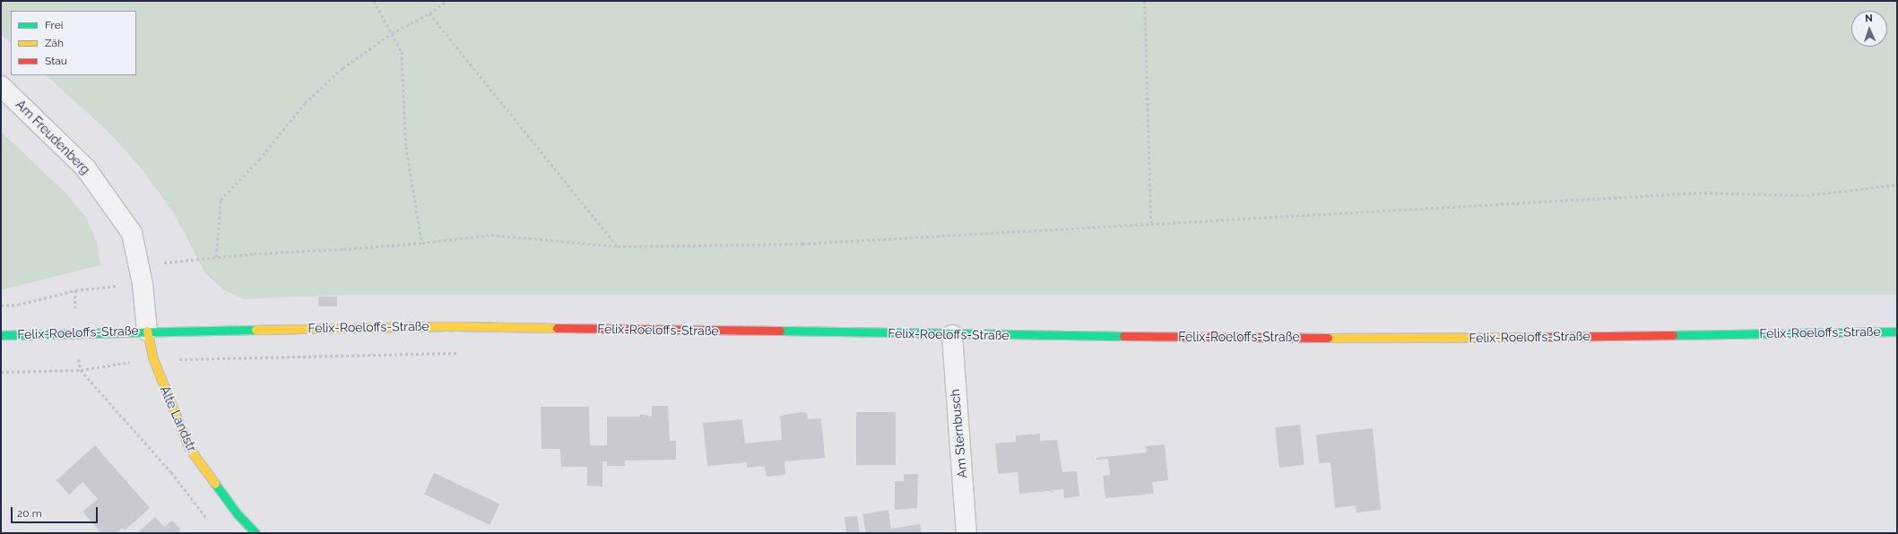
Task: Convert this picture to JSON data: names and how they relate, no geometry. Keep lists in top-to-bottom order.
{
  "streets": {
    "street": [
      "Am Freudenberg",
      "Felix-Roeloffs-Straße",
      "Alte Landstr.",
      "Am Sternbusch"
    ]
  },
  "crossings": [
    ["Am Freudenberg", "Felix-Roeloffs-Straße"],
    ["Am Freudenberg", "Alte Landstr."],
    ["Felix-Roeloffs-Straße", "Alte Landstr."],
    ["Felix-Roeloffs-Straße", "Am Sternbusch"]
  ],
  "legend": ["Frei", "Zäh", "Stau"],
  "scale_bar": "20 m",
  "north": "top"
}
